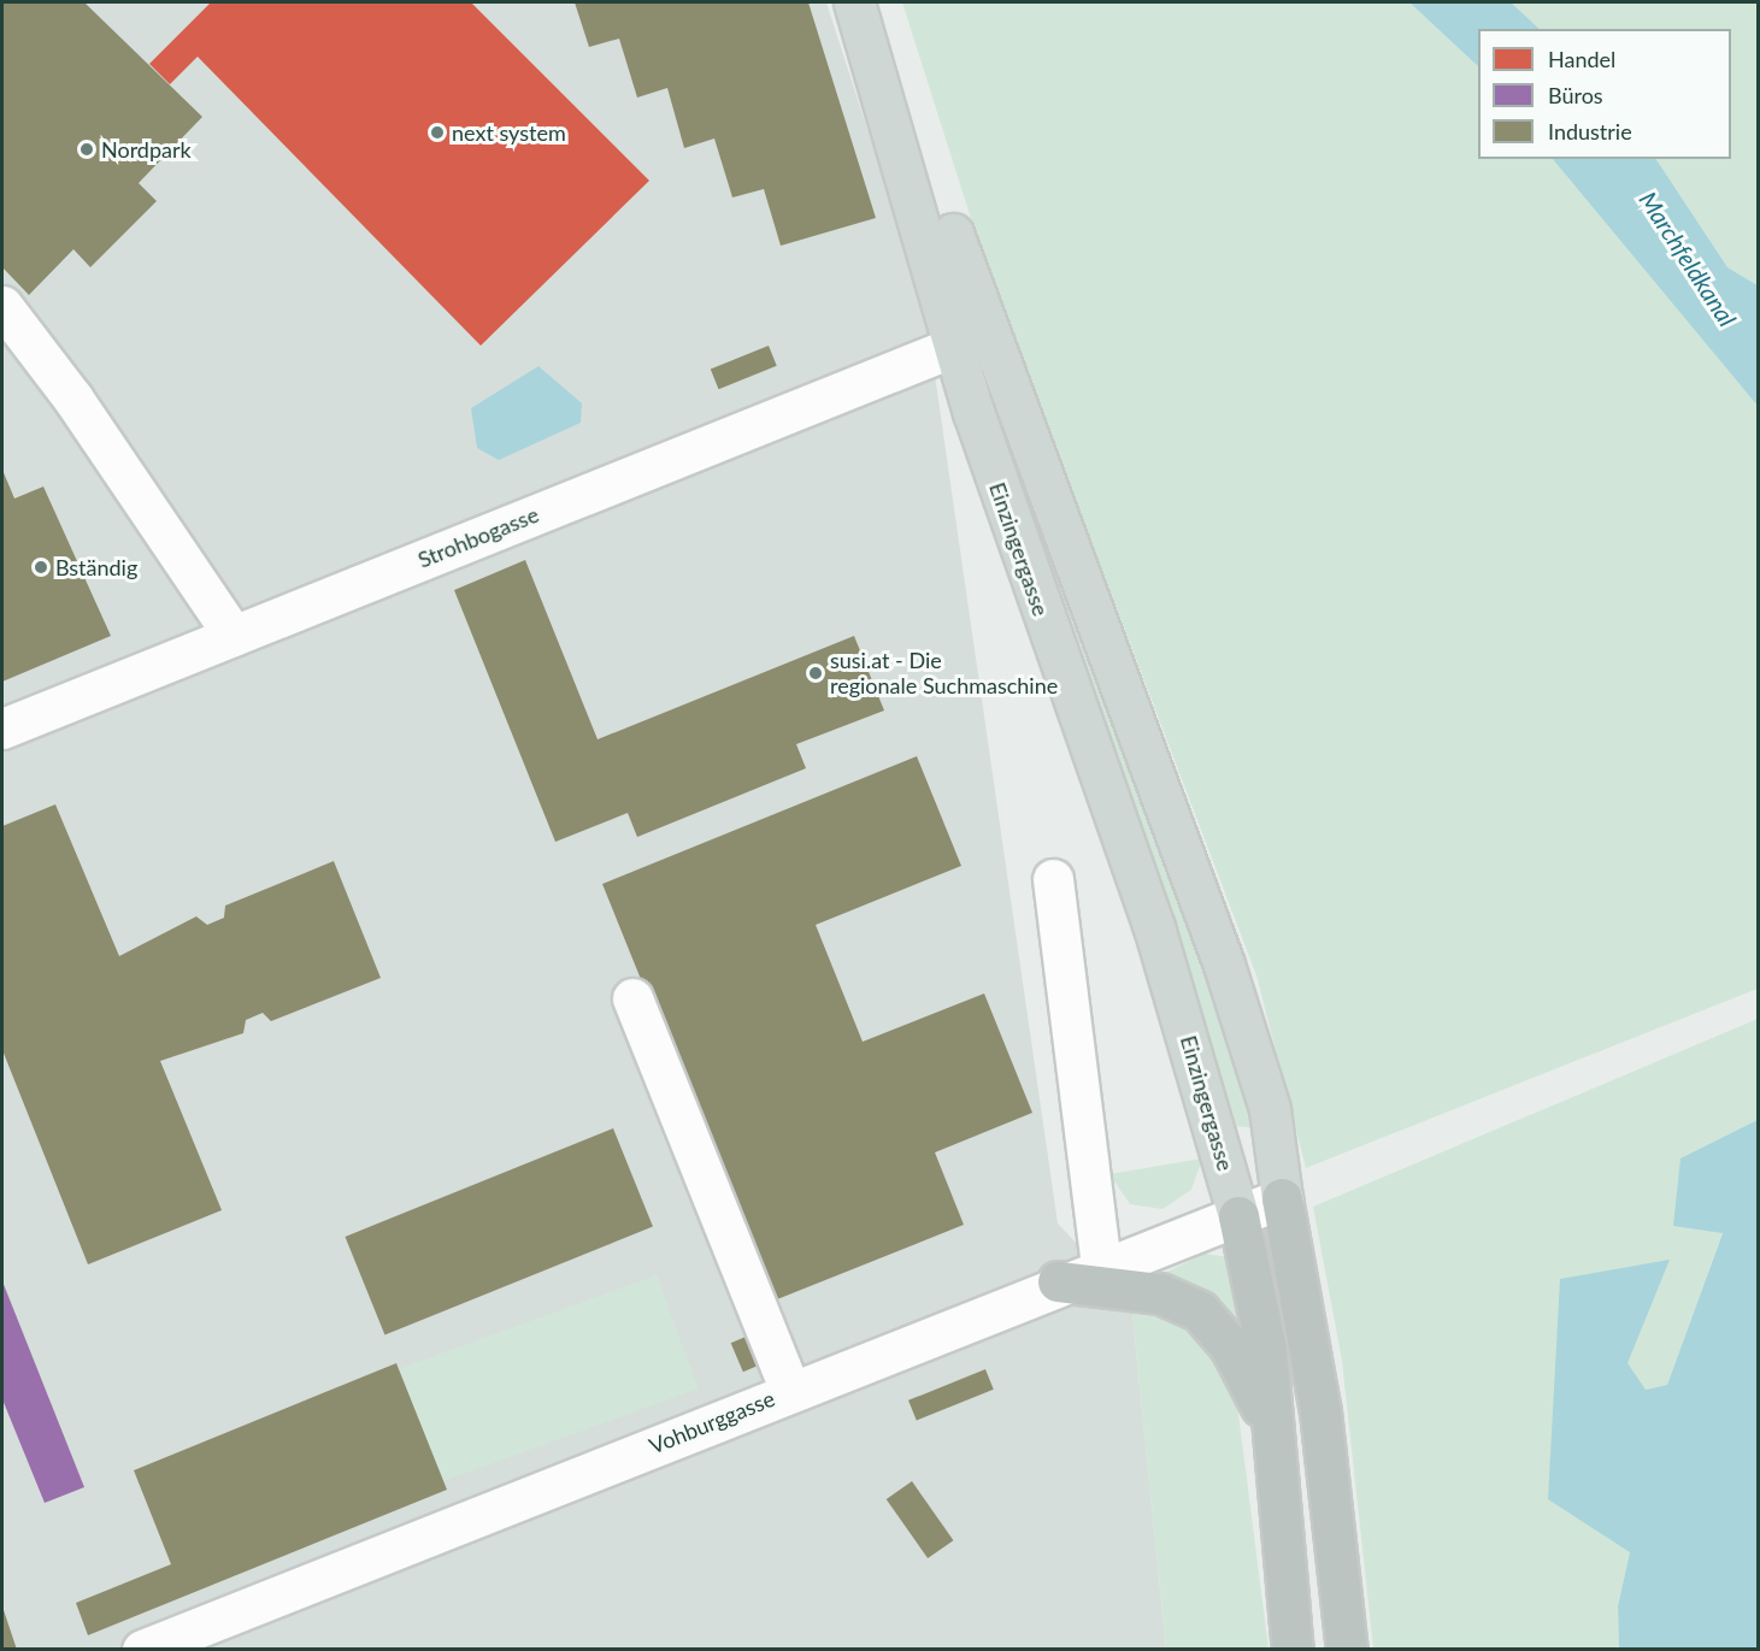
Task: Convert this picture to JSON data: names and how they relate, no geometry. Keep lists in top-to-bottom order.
{
  "streets": {
    "main road": ["Einzingergasse"],
    "street": ["Strohbogasse", "Vohburggasse"]
  },
  "crossings": [
    ["Strohbogasse", "Einzingergasse"],
    ["Einzingergasse", "Vohburggasse"]
  ],
  "water": ["Marchfeldkanal"],
  "places": [
    "next system",
    "Nordpark",
    "Bständig",
    "susi.at - Die regionale Suchmaschine"
  ],
  "legend": ["Handel", "Büros", "Industrie"]
}
